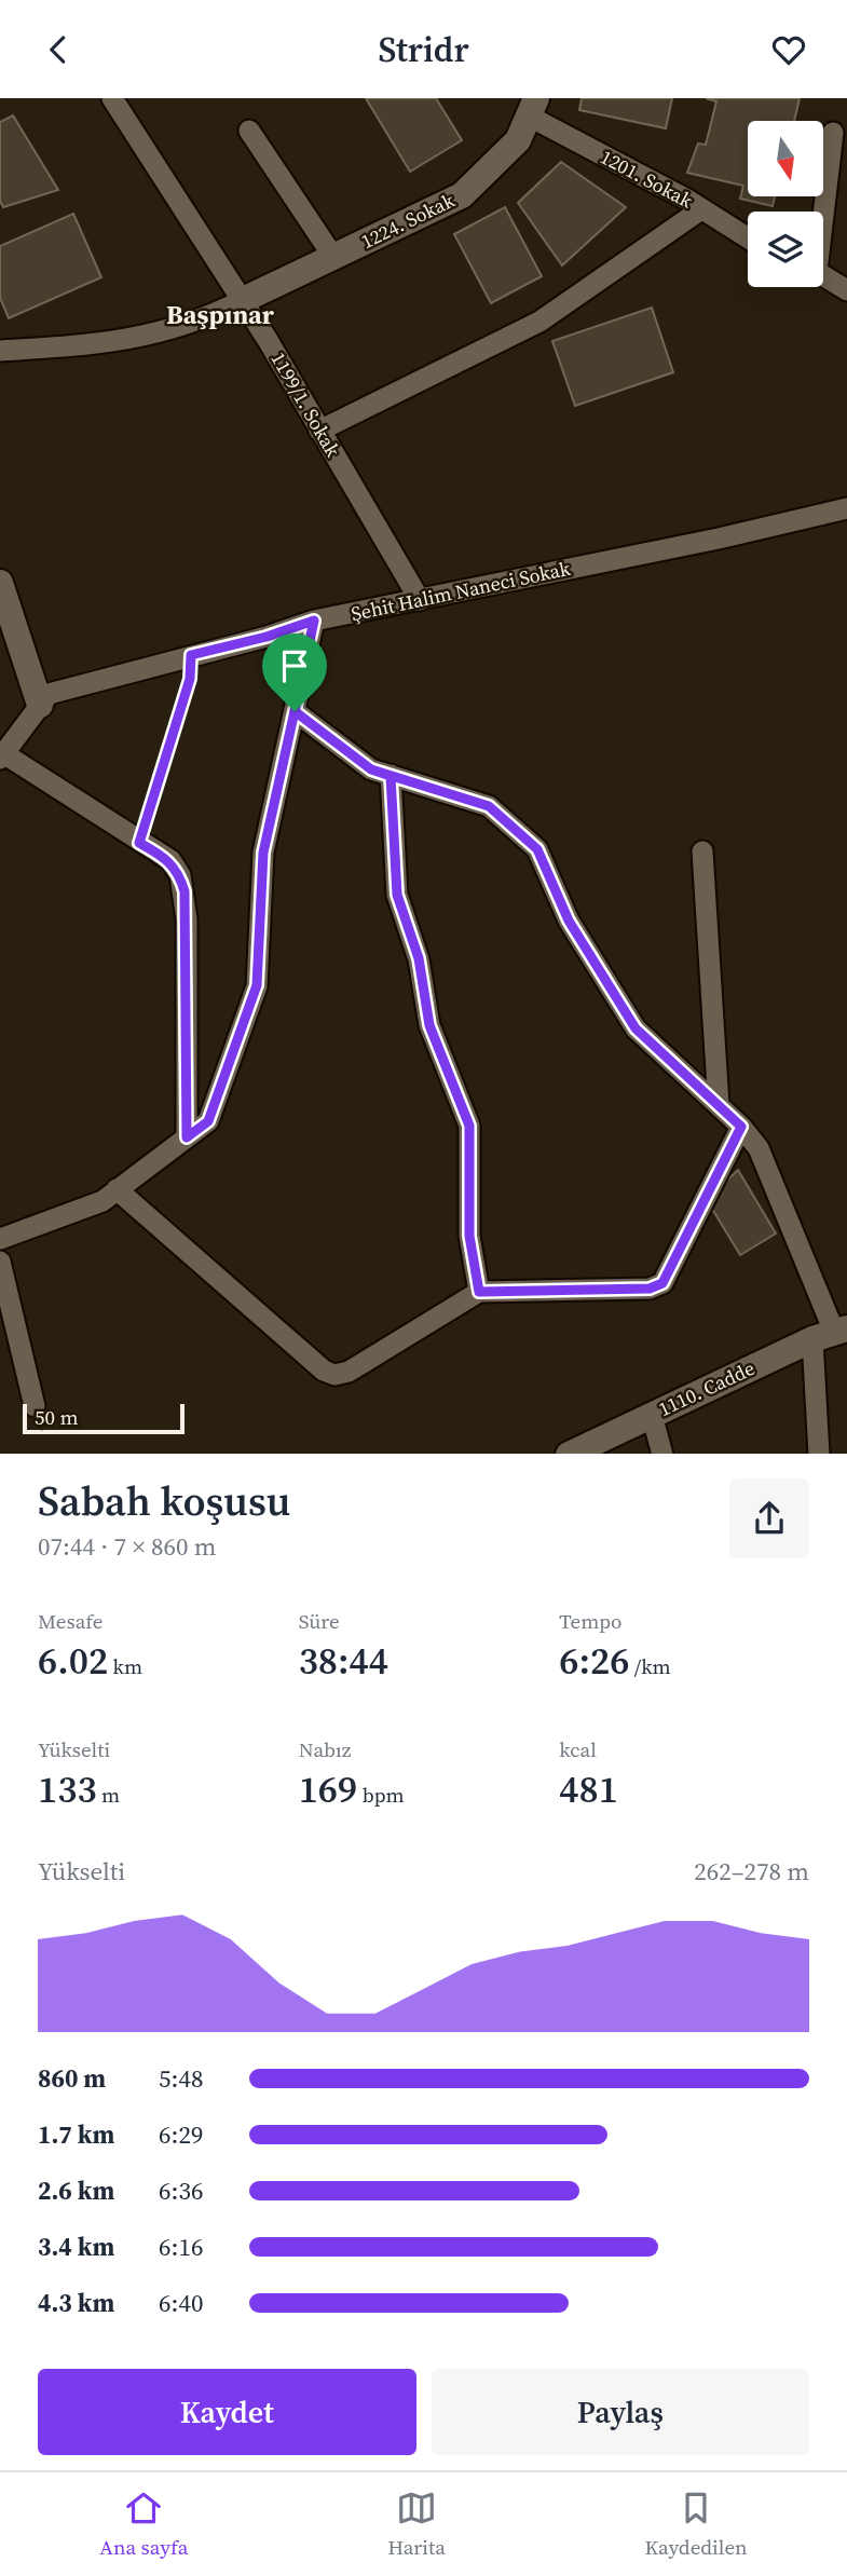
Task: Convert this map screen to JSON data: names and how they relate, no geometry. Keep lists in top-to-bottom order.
{
  "streets": {
    "street": [
      "1201. Sokak",
      "1224. Sokak",
      "1199/1. Sokak",
      "Şehit Halim Naneci Sokak",
      "1110. Cadde"
    ]
  },
  "crossings": [
    ["1201. Sokak", "1224. Sokak"],
    ["1224. Sokak", "1199/1. Sokak"],
    ["1199/1. Sokak", "Şehit Halim Naneci Sokak"]
  ],
  "districts": ["Başpınar"],
  "scale_bar": "50 m",
  "north": "bottom",
  "page": {
    "header": "Stridr",
    "scale": "50 m",
    "heading": ["Sabah koşusu", "07:44 · 7 × 860 m"],
    "stats": [
      ["Mesafe", "6.02 km"],
      ["Süre", "38:44"],
      ["Tempo", "6:26 /km"],
      ["Yükselti", "133 m"],
      ["Nabız", "169 bpm"],
      ["kcal", "481"]
    ],
    "chart": ["Yükselti", "262–278 m"],
    "list": [
      {
        "name": "860 m",
        "note": "5:48"
      },
      {
        "name": "1.7 km",
        "note": "6:29"
      },
      {
        "name": "2.6 km",
        "note": "6:36"
      },
      {
        "name": "3.4 km",
        "note": "6:16"
      },
      {
        "name": "4.3 km",
        "note": "6:40"
      }
    ],
    "buttons": ["Kaydet", "Paylaş"],
    "tabs": ["Ana sayfa", "Harita", "Kaydedilen"]
  }
}
